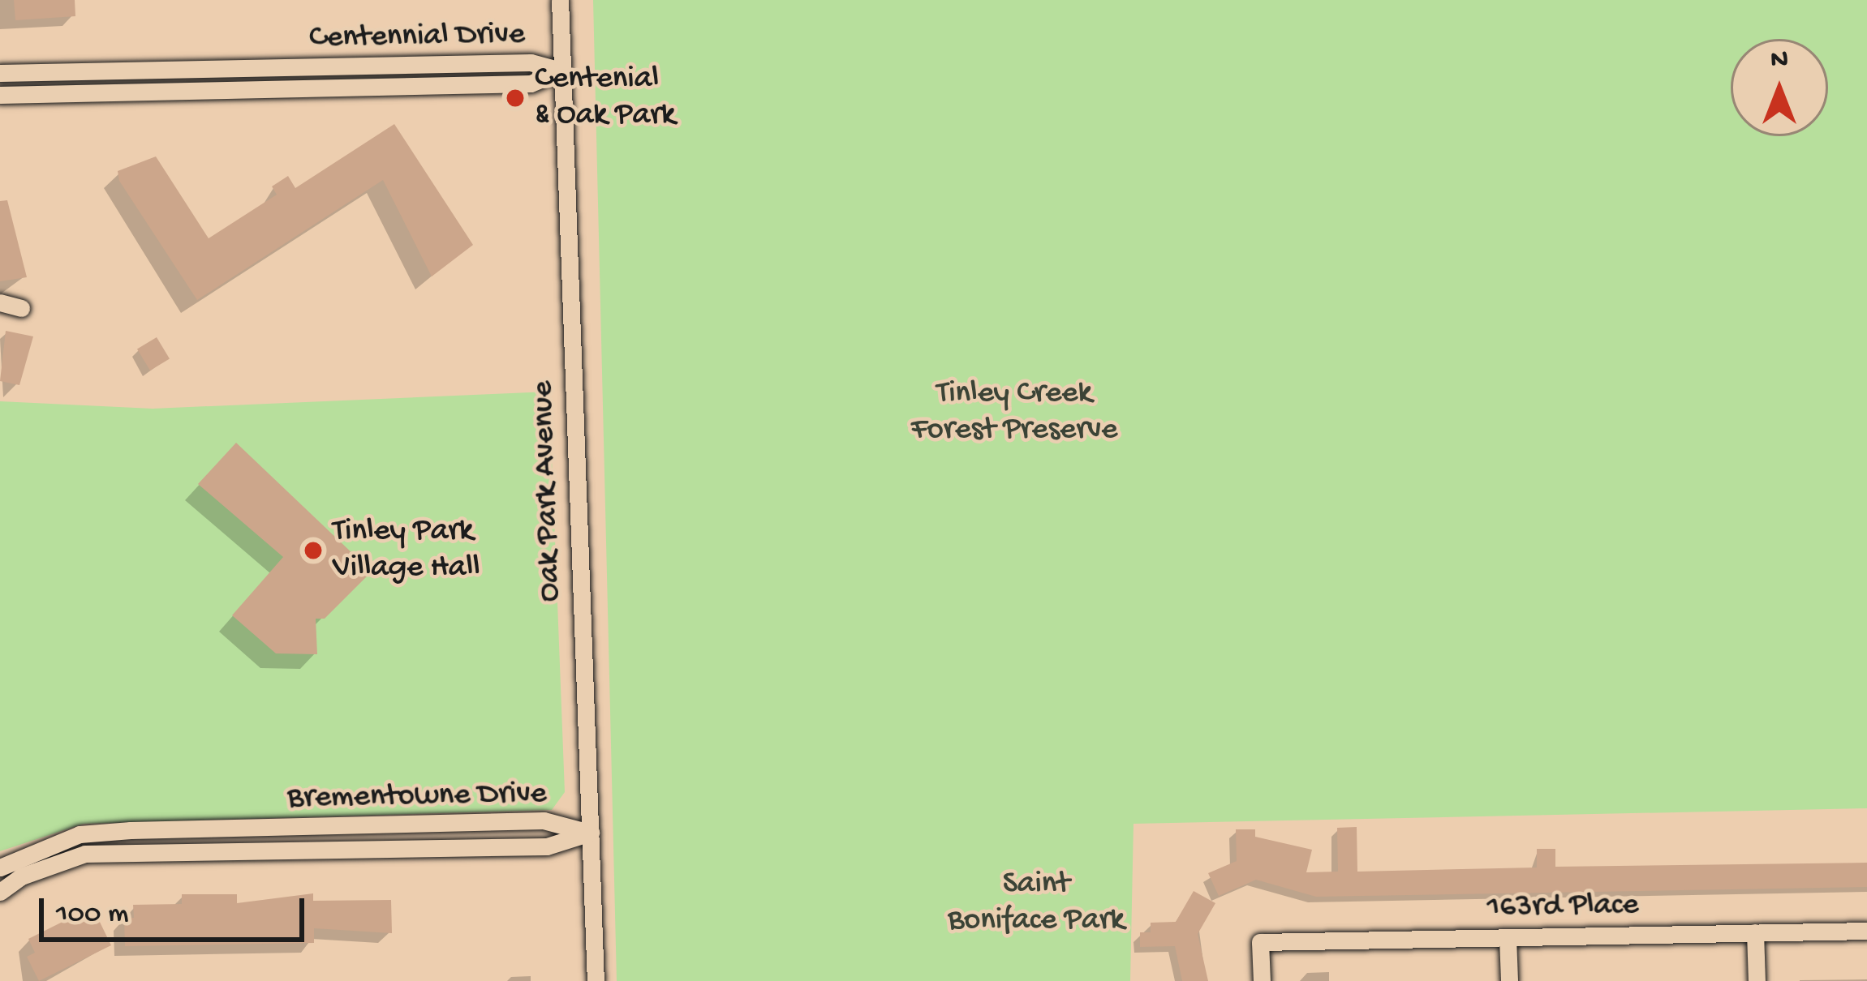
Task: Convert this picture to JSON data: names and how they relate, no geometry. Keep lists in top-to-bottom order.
{
  "streets": {
    "street": [
      "Centennial Drive",
      "Oak Park Avenue",
      "Brementowne Drive",
      "163rd Place"
    ]
  },
  "crossings": [
    ["Centennial Drive", "Oak Park Avenue"],
    ["Oak Park Avenue", "Brementowne Drive"]
  ],
  "parks": ["Tinley Creek Forest Preserve", "Saint Boniface Park"],
  "places": ["Centenial & Oak Park", "Tinley Park Village Hall"],
  "scale_bar": "100 m",
  "north": "top"
}
